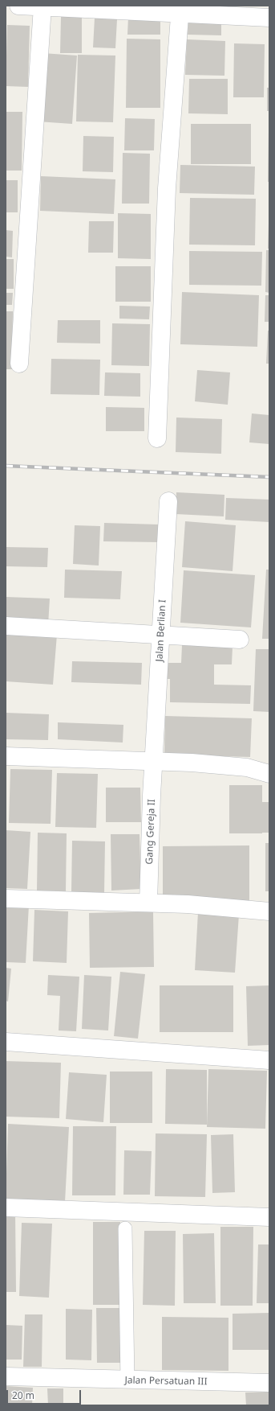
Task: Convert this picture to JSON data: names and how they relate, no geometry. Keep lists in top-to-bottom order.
{
  "streets": {
    "street": ["Jalan Berlian I", "Gang Gereja II", "Jalan Persatuan III"]
  },
  "crossings": [
    ["Jalan Berlian I", "Gang Gereja II"]
  ],
  "scale_bar": "20 m"
}
